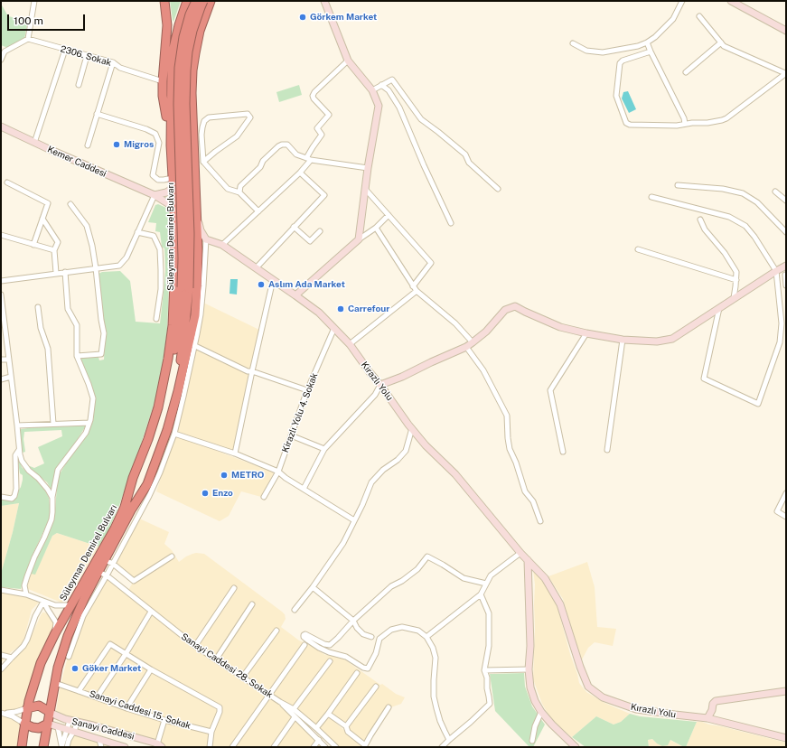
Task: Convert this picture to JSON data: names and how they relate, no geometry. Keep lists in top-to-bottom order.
{
  "streets": {
    "highway": ["Süleyman Demirel Bulvarı"],
    "street": [
      "2306. Sokak",
      "Kemer Caddesi",
      "Kirazlı Yolu",
      "Kirazlı Yolu 4. Sokak",
      "Sanayi Caddesi 28. Sokak",
      "Sanayi Caddesi 15. Sokak",
      "Kırazlı Yolu",
      "Sanayi Caddesi"
    ]
  },
  "crossings": [
    ["Süleyman Demirel Bulvarı", "Sanayi Caddesi 28. Sokak"],
    ["Süleyman Demirel Bulvarı", "Sanayi Caddesi 15. Sokak"],
    ["Süleyman Demirel Bulvarı", "Sanayi Caddesi"],
    ["Kirazlı Yolu", "Kirazlı Yolu 4. Sokak"],
    ["Kirazlı Yolu", "Kırazlı Yolu"]
  ],
  "places": [
    "Görkem Market",
    "Migros",
    "Aslım Ada Market",
    "Carrefour",
    "METRO",
    "Enzo",
    "Göker Market"
  ],
  "scale_bar": "100 m"
}
